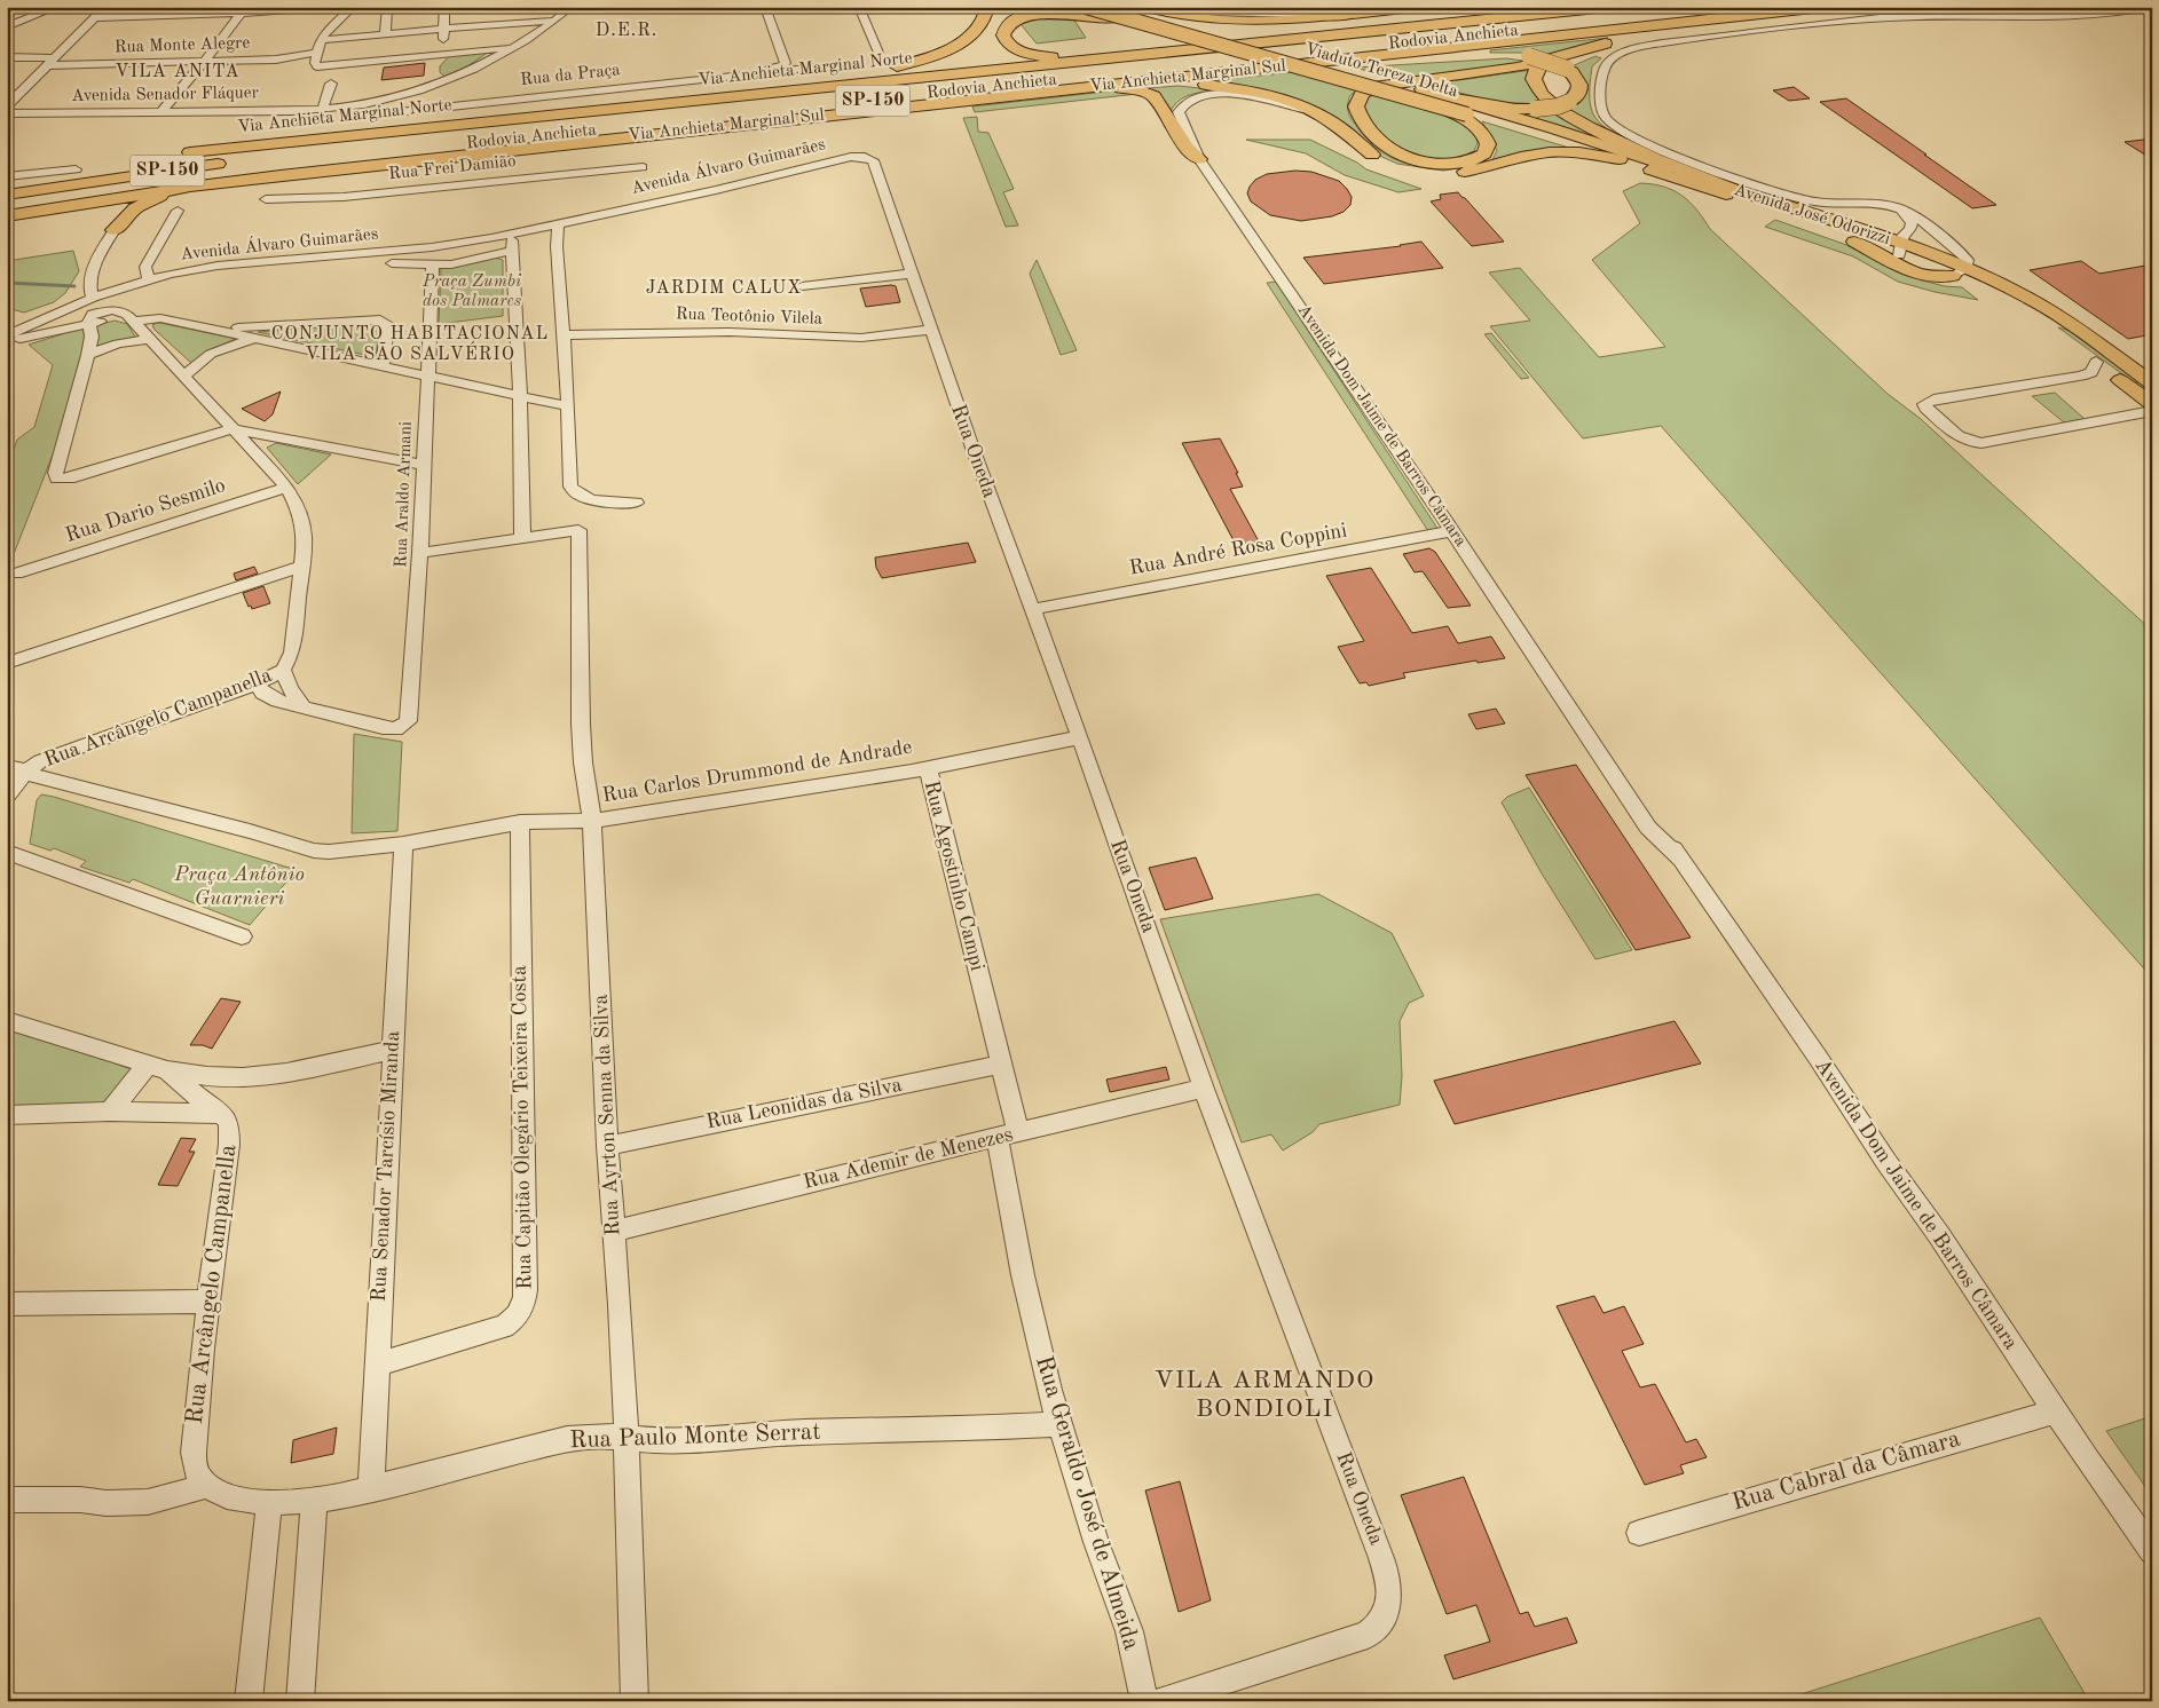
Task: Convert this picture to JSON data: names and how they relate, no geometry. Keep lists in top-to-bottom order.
{
  "streets": {
    "highway": [
      "Rodovia Anchieta",
      "Via Anchieta Marginal Norte",
      "Via Anchieta Marginal Sul",
      "SP-150"
    ],
    "main road": ["Viaduto Tereza Delta", "Avenida José Odorizzi"],
    "street": [
      "Rua Monte Alegre",
      "Rua da Praça",
      "Avenida Senador Fláquer",
      "Avenida Álvaro Guimarães",
      "Rua Frei Damião",
      "Rua Teotônio Vilela",
      "Avenida Dom Jaime de Barros Câmara",
      "Rua Oneda",
      "Rua Araldo Armani",
      "Rua Dario Sesmilo",
      "Rua André Rosa Coppini",
      "Rua Arcângelo Campanella",
      "Rua Carlos Drummond de Andrade",
      "Rua Agostinho Campi",
      "Rua Leonidas da Silva",
      "Rua Ayrton Senna da Silva",
      "Rua Capitão Olegário Teixeira Costa",
      "Rua Ademir de Menezes",
      "Rua Senador Tarcísio Miranda",
      "Rua Paulo Monte Serrat",
      "Rua Cabral da Câmara",
      "Rua Geraldo José de Almeida"
    ]
  },
  "crossings": [
    ["Rodovia Anchieta", "Via Anchieta Marginal Norte"],
    ["Viaduto Tereza Delta", "Avenida José Odorizzi"],
    ["Avenida Álvaro Guimarães", "Rua Oneda"],
    ["Avenida Álvaro Guimarães", "Rua Araldo Armani"],
    ["Rua Teotônio Vilela", "Rua Oneda"],
    ["Avenida Dom Jaime de Barros Câmara", "Rua André Rosa Coppini"],
    ["Avenida Dom Jaime de Barros Câmara", "Rua Cabral da Câmara"],
    ["Rua Oneda", "Rua André Rosa Coppini"],
    ["Rua Oneda", "Rua Agostinho Campi"],
    ["Rua Oneda", "Rua Ademir de Menezes"],
    ["Rua Dario Sesmilo", "Rua Arcângelo Campanella"],
    ["Rua Arcângelo Campanella", "Rua Paulo Monte Serrat"],
    ["Rua Carlos Drummond de Andrade", "Rua Agostinho Campi"],
    ["Rua Carlos Drummond de Andrade", "Rua Ayrton Senna da Silva"],
    ["Rua Agostinho Campi", "Rua Leonidas da Silva"],
    ["Rua Agostinho Campi", "Rua Ademir de Menezes"],
    ["Rua Agostinho Campi", "Rua Geraldo José de Almeida"],
    ["Rua Leonidas da Silva", "Rua Ayrton Senna da Silva"],
    ["Rua Ayrton Senna da Silva", "Rua Ademir de Menezes"],
    ["Rua Ayrton Senna da Silva", "Rua Paulo Monte Serrat"],
    ["Rua Capitão Olegário Teixeira Costa", "Rua Senador Tarcísio Miranda"],
    ["Rua Ademir de Menezes", "Rua Geraldo José de Almeida"],
    ["Rua Senador Tarcísio Miranda", "Rua Paulo Monte Serrat"],
    ["Rua Paulo Monte Serrat", "Rua Geraldo José de Almeida"]
  ],
  "districts": [
    "D.E.R.",
    "VILA ANITA",
    "JARDIM CALUX",
    "CONJUNTO HABITACIONAL VILA SÃO SALVÉRIO",
    "VILA ARMANDO BONDIOLI"
  ],
  "parks": ["Praça Zumbi dos Palmares", "Praça Antônio Guarnieri"]
}
